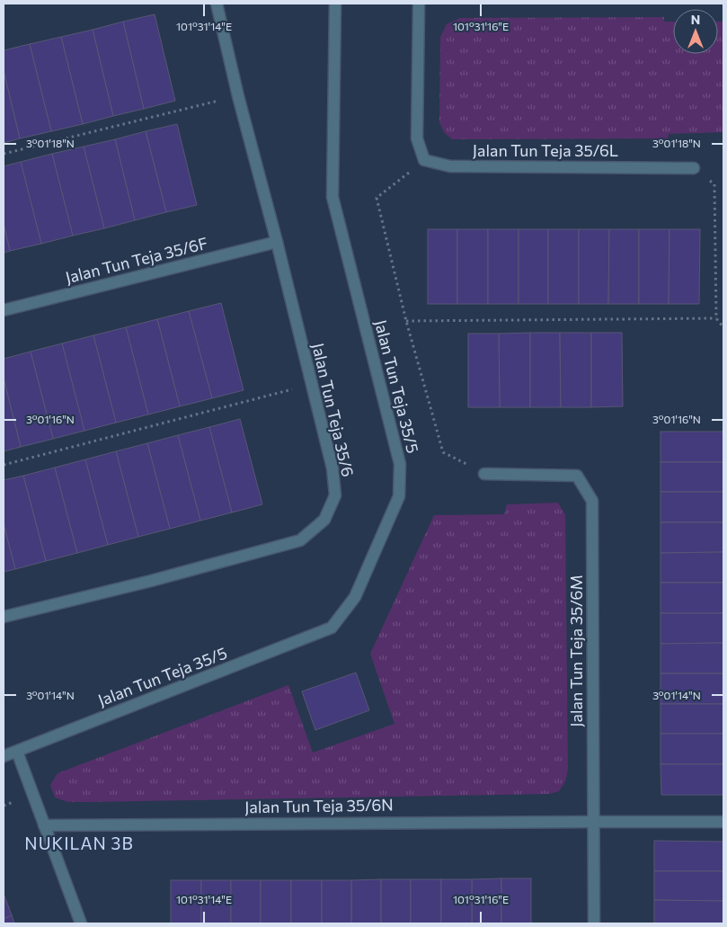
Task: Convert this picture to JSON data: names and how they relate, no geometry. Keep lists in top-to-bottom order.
{
  "streets": {
    "street": [
      "Jalan Tun Teja 35/6L",
      "Jalan Tun Teja 35/6F",
      "Jalan Tun Teja 35/5",
      "Jalan Tun Teja 35/6",
      "Jalan Tun Teja 35/6M",
      "Jalan Tun Teja 35/6N"
    ]
  },
  "crossings": [
    ["Jalan Tun Teja 35/6F", "Jalan Tun Teja 35/6"],
    ["Jalan Tun Teja 35/6M", "Jalan Tun Teja 35/6N"]
  ],
  "districts": ["NUKILAN 3B"],
  "north": "top",
  "coordinates": [
    "101°31'14\"E",
    "101°31'16\"E",
    "3°01'18\"N",
    "3°01'16\"N",
    "3°01'14\"N"
  ]
}
